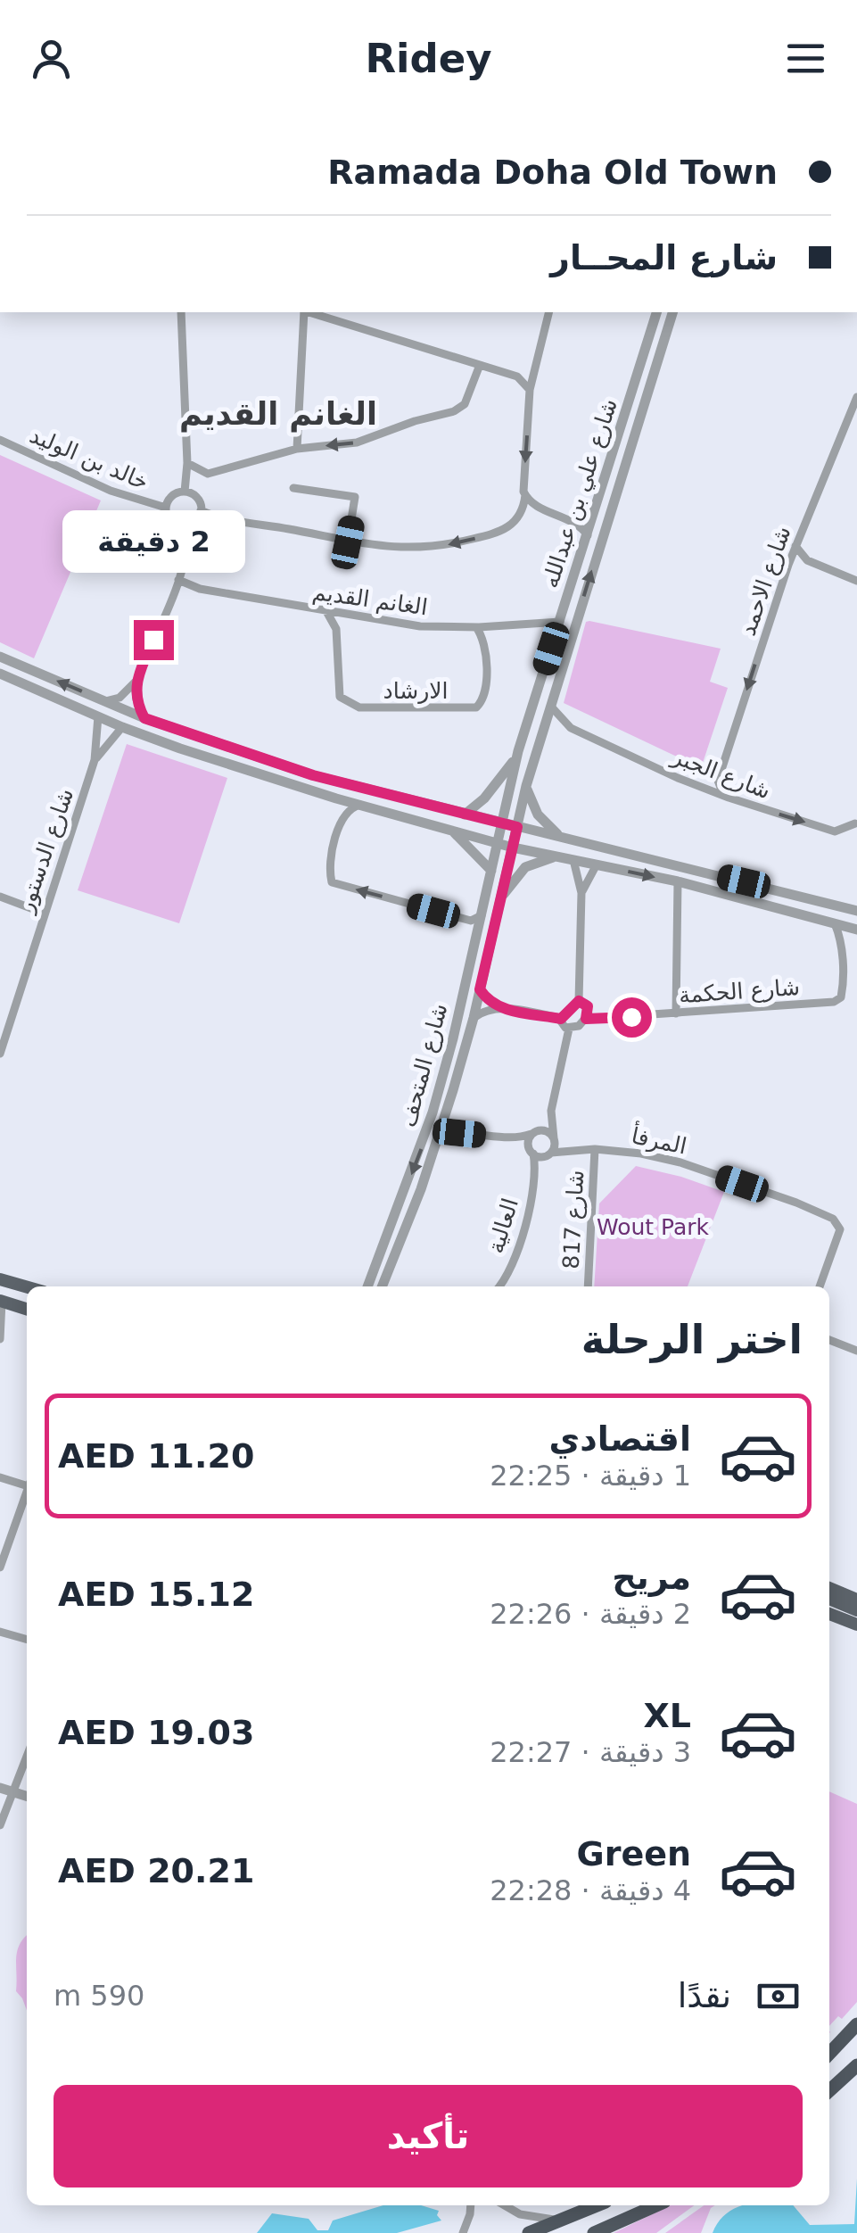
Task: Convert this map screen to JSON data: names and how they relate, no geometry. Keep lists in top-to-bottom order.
{
  "streets": {
    "street": [
      "خالد بن الوليد",
      "شارع علي بن عبدالله",
      "شارع الاحمد",
      "الغانم القديم",
      "الارشاد",
      "شارع الجبر",
      "شارع الدستور",
      "شارع الحكمة",
      "شارع المتحف",
      "المرفأ",
      "شارع 817",
      "العالية"
    ]
  },
  "crossings": [
    ["شارع علي بن عبدالله", "الغانم القديم"],
    ["شارع علي بن عبدالله", "شارع الجبر"],
    ["شارع علي بن عبدالله", "شارع المتحف"],
    ["المرفأ", "شارع 817"],
    ["المرفأ", "العالية"]
  ],
  "one_way": ["شارع الاحمد", "شارع الجبر"],
  "districts": ["الغانم القديم"],
  "parks": ["Wout Park"],
  "page": {
    "header": "Ridey",
    "banner": ["Ramada Doha Old Town", "شارع المحــار"],
    "bubble": "2 دقيقة",
    "heading": "اختر الرحلة",
    "list": [
      {
        "name": "اقتصادي",
        "note": "1 دقيقة · 22:25",
        "value": "AED 11.20"
      },
      {
        "name": "مريح",
        "note": "2 دقيقة · 22:26",
        "value": "AED 15.12"
      },
      {
        "name": "XL",
        "note": "3 دقيقة · 22:27",
        "value": "AED 19.03"
      },
      {
        "name": "Green",
        "note": "4 دقيقة · 22:28",
        "value": "AED 20.21"
      }
    ],
    "pay": ["نقدًا", "590 m"],
    "buttons": "تأكيد"
  }
}
